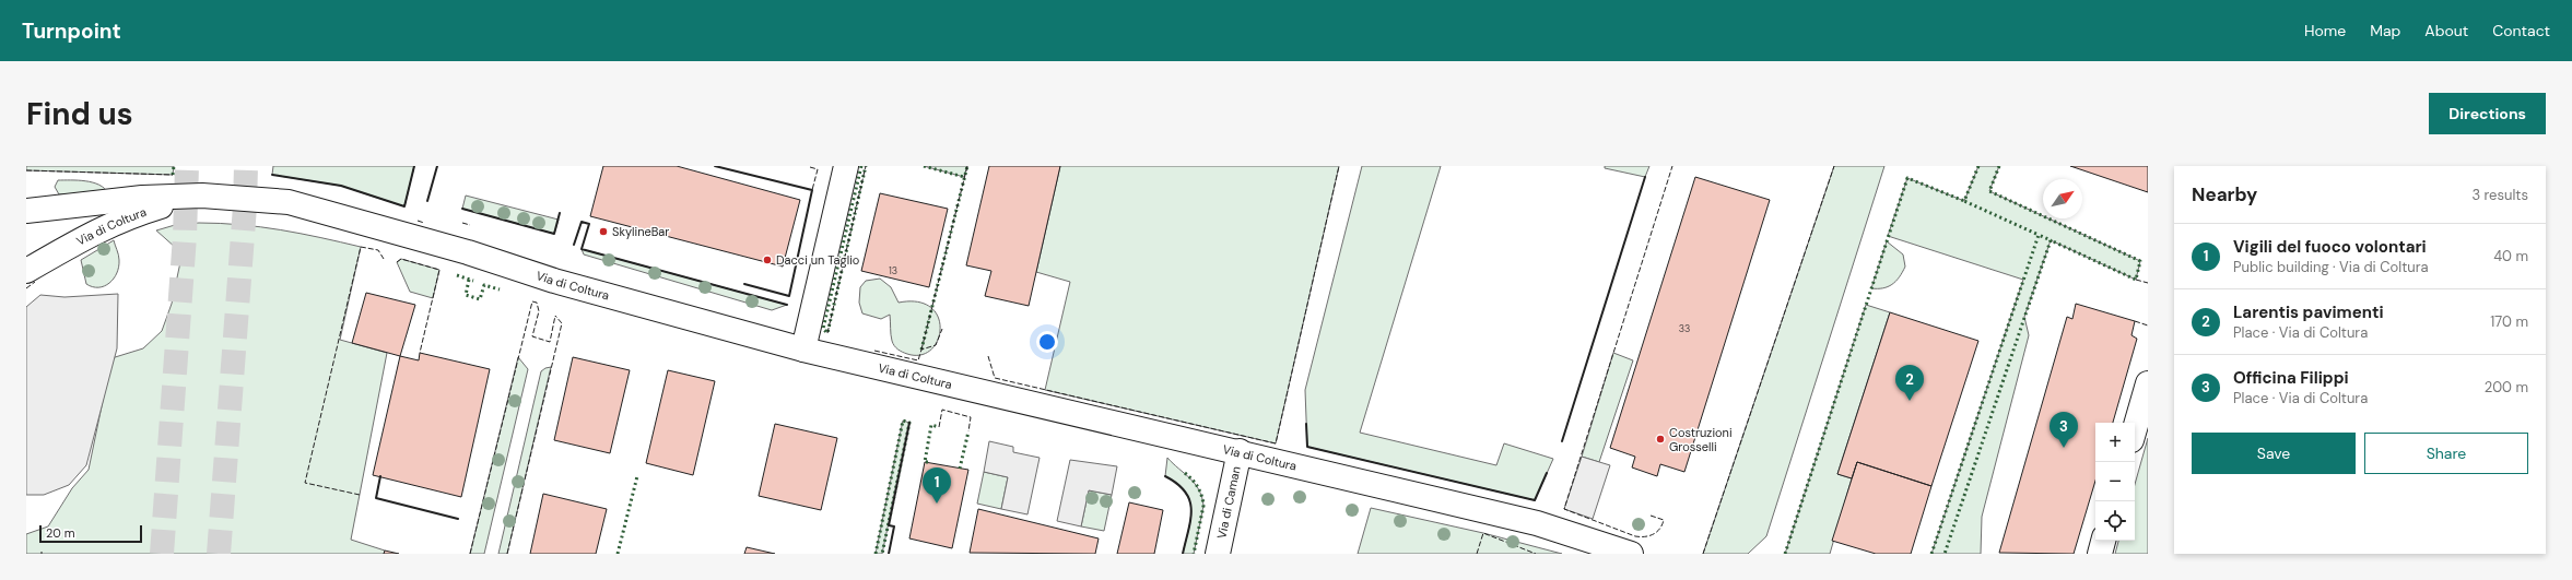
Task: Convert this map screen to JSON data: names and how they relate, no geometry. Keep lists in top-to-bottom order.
{
  "streets": {
    "street": ["Via di Coltura", "Via di Caman"]
  },
  "crossings": [
    ["Via di Coltura", "Via di Caman"]
  ],
  "places": ["SkylineBar", "Dacci un Taglio", "Costruzioni Grosselli"],
  "house_numbers": ["13", "33"],
  "scale_bar": "20 m",
  "north": "top right",
  "page": {
    "header": "Turnpoint",
    "nav": [
      "Home",
      "Map",
      "About",
      "Contact"
    ],
    "buttons": [
      "Directions",
      ["Save", "Share"]
    ],
    "title": "Find us",
    "heading": ["Nearby", "3 results"],
    "list": [
      {
        "mark": "1",
        "name": "Vigili del fuoco volontari",
        "note": "Public building · Via di Coltura",
        "value": "40 m"
      },
      {
        "mark": "2",
        "name": "Larentis pavimenti",
        "note": "Place · Via di Coltura",
        "value": "170 m"
      },
      {
        "mark": "3",
        "name": "Officina Filippi",
        "note": "Place · Via di Coltura",
        "value": "200 m"
      }
    ],
    "pins": ["2", "3", "1"],
    "map_buttons": ["+", "−"],
    "scale": "20 m"
  }
}
